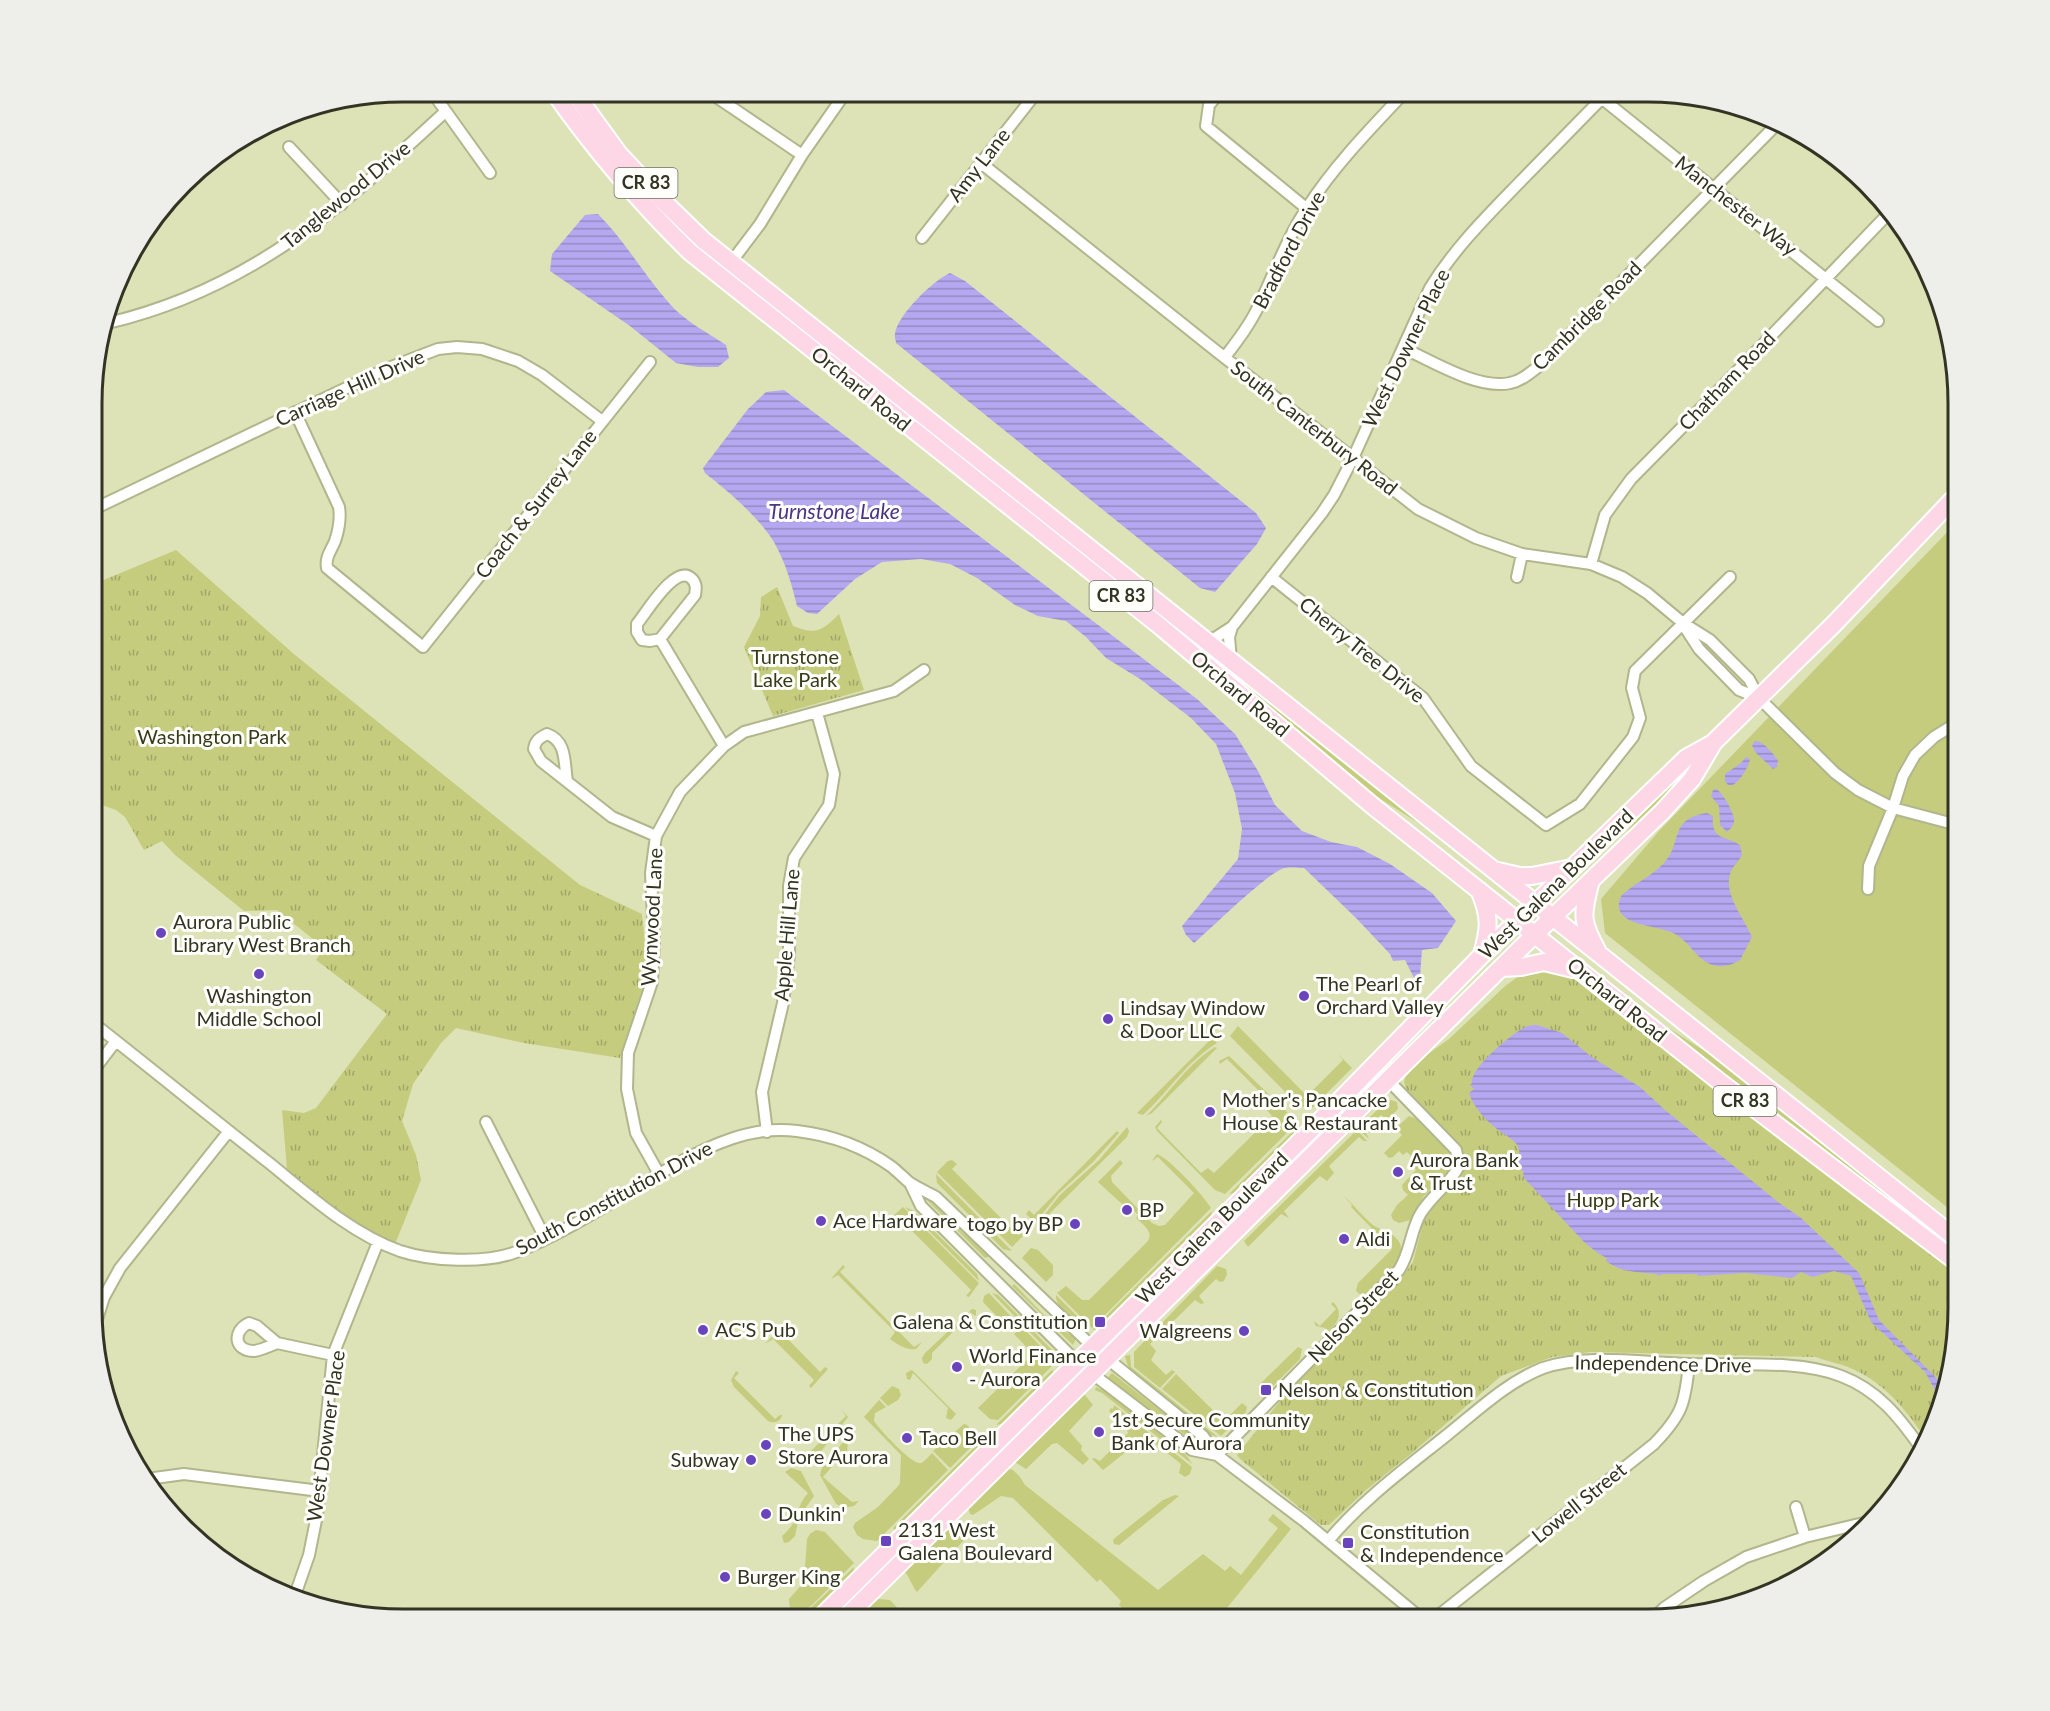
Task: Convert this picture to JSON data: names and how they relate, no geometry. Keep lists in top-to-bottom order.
{
  "streets": {
    "main road": ["CR 83", "Orchard Road", "West Galena Boulevard"],
    "street": [
      "Amy Lane",
      "Tanglewood Drive",
      "Manchester Way",
      "Bradford Drive",
      "Cambridge Road",
      "West Downer Place",
      "Chatham Road",
      "Carriage Hill Drive",
      "South Canterbury Road",
      "Coach & Surrey Lane",
      "Cherry Tree Drive",
      "Wynwood Lane",
      "Apple Hill Lane",
      "South Constitution Drive",
      "Nelson Street",
      "Independence Drive",
      "Lowell Street"
    ]
  },
  "crossings": [
    ["Amy Lane", "South Canterbury Road"],
    ["Manchester Way", "Cambridge Road"],
    ["Manchester Way", "Chatham Road"],
    ["Bradford Drive", "South Canterbury Road"],
    ["Cambridge Road", "West Downer Place"],
    ["West Downer Place", "Orchard Road"],
    ["West Downer Place", "South Canterbury Road"],
    ["West Downer Place", "Cherry Tree Drive"],
    ["West Downer Place", "South Constitution Drive"],
    ["Chatham Road", "South Canterbury Road"],
    ["Carriage Hill Drive", "Coach & Surrey Lane"],
    ["Orchard Road", "West Galena Boulevard"],
    ["South Canterbury Road", "Cherry Tree Drive"],
    ["South Canterbury Road", "West Galena Boulevard"],
    ["West Galena Boulevard", "South Constitution Drive"],
    ["West Galena Boulevard", "Nelson Street"],
    ["Wynwood Lane", "Apple Hill Lane"],
    ["Wynwood Lane", "South Constitution Drive"],
    ["Apple Hill Lane", "South Constitution Drive"],
    ["South Constitution Drive", "Nelson Street"],
    ["Independence Drive", "Lowell Street"]
  ],
  "water": ["Turnstone Lake"],
  "parks": ["Turnstone Lake Park", "Washington Park", "Hupp Park"],
  "places": {
    "other": [
      "Aurora Public Library West Branch",
      "Washington Middle School",
      "The Pearl of Orchard Valley",
      "Lindsay Window & Door LLC",
      "Mother's Pancacke House & Restaurant",
      "Aurora Bank & Trust",
      "BP",
      "Ace Hardware",
      "togo by BP",
      "Aldi",
      "AC'S Pub",
      "Walgreens",
      "World Finance - Aurora",
      "1st Secure Community Bank of Aurora",
      "Taco Bell",
      "The UPS Store Aurora",
      "Subway",
      "Dunkin'",
      "Burger King"
    ],
    "transit": [
      "Galena & Constitution",
      "Nelson & Constitution",
      "2131 West Galena Boulevard",
      "Constitution & Independence"
    ]
  }
}
